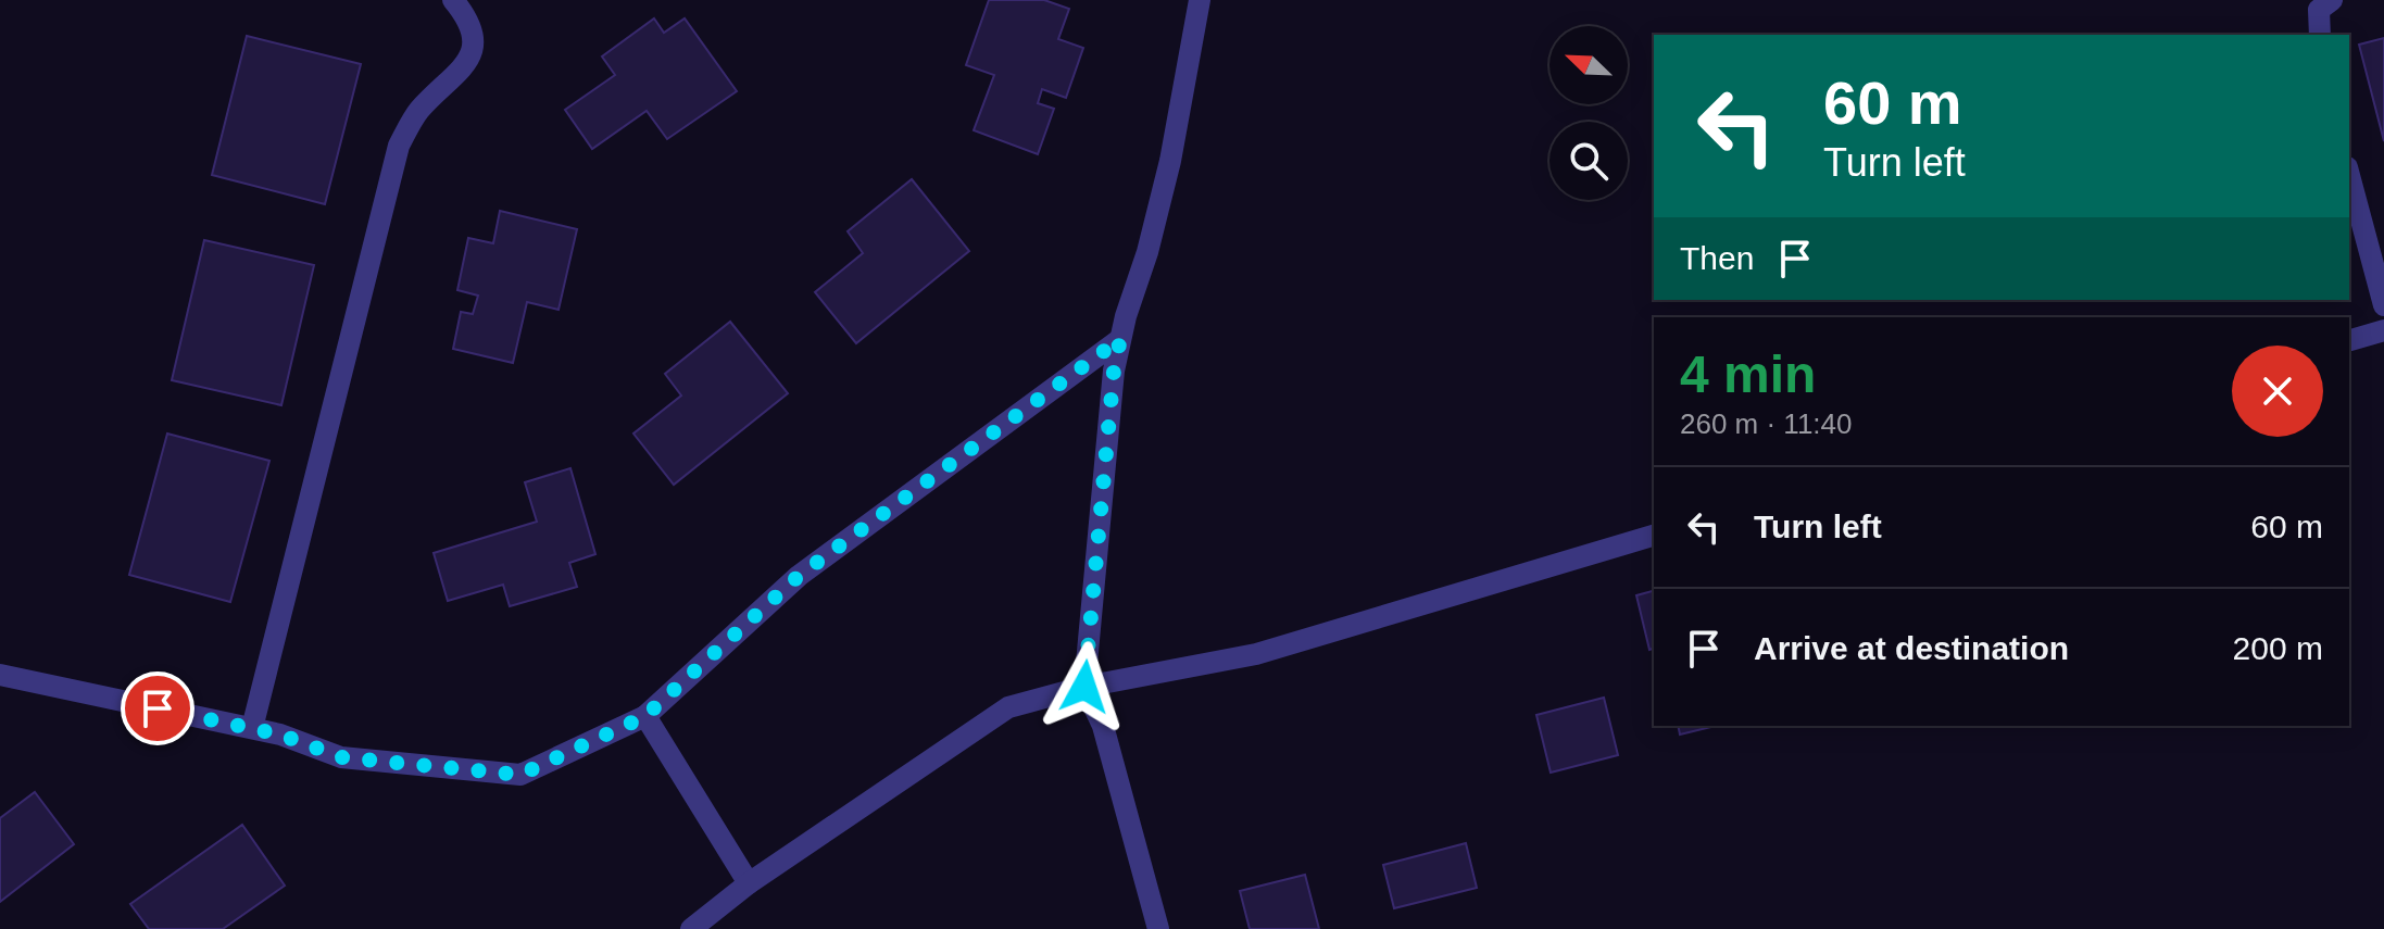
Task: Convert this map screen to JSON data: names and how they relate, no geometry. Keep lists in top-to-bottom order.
{
  "north": "top left",
  "page": {
    "turn": ["60 m", "Turn left"],
    "then": "Then",
    "heading": ["4 min", "260 m · 11:40"],
    "list": [
      {
        "name": "Turn left",
        "value": "60 m"
      },
      {
        "name": "Arrive at destination",
        "value": "200 m"
      }
    ]
  }
}
